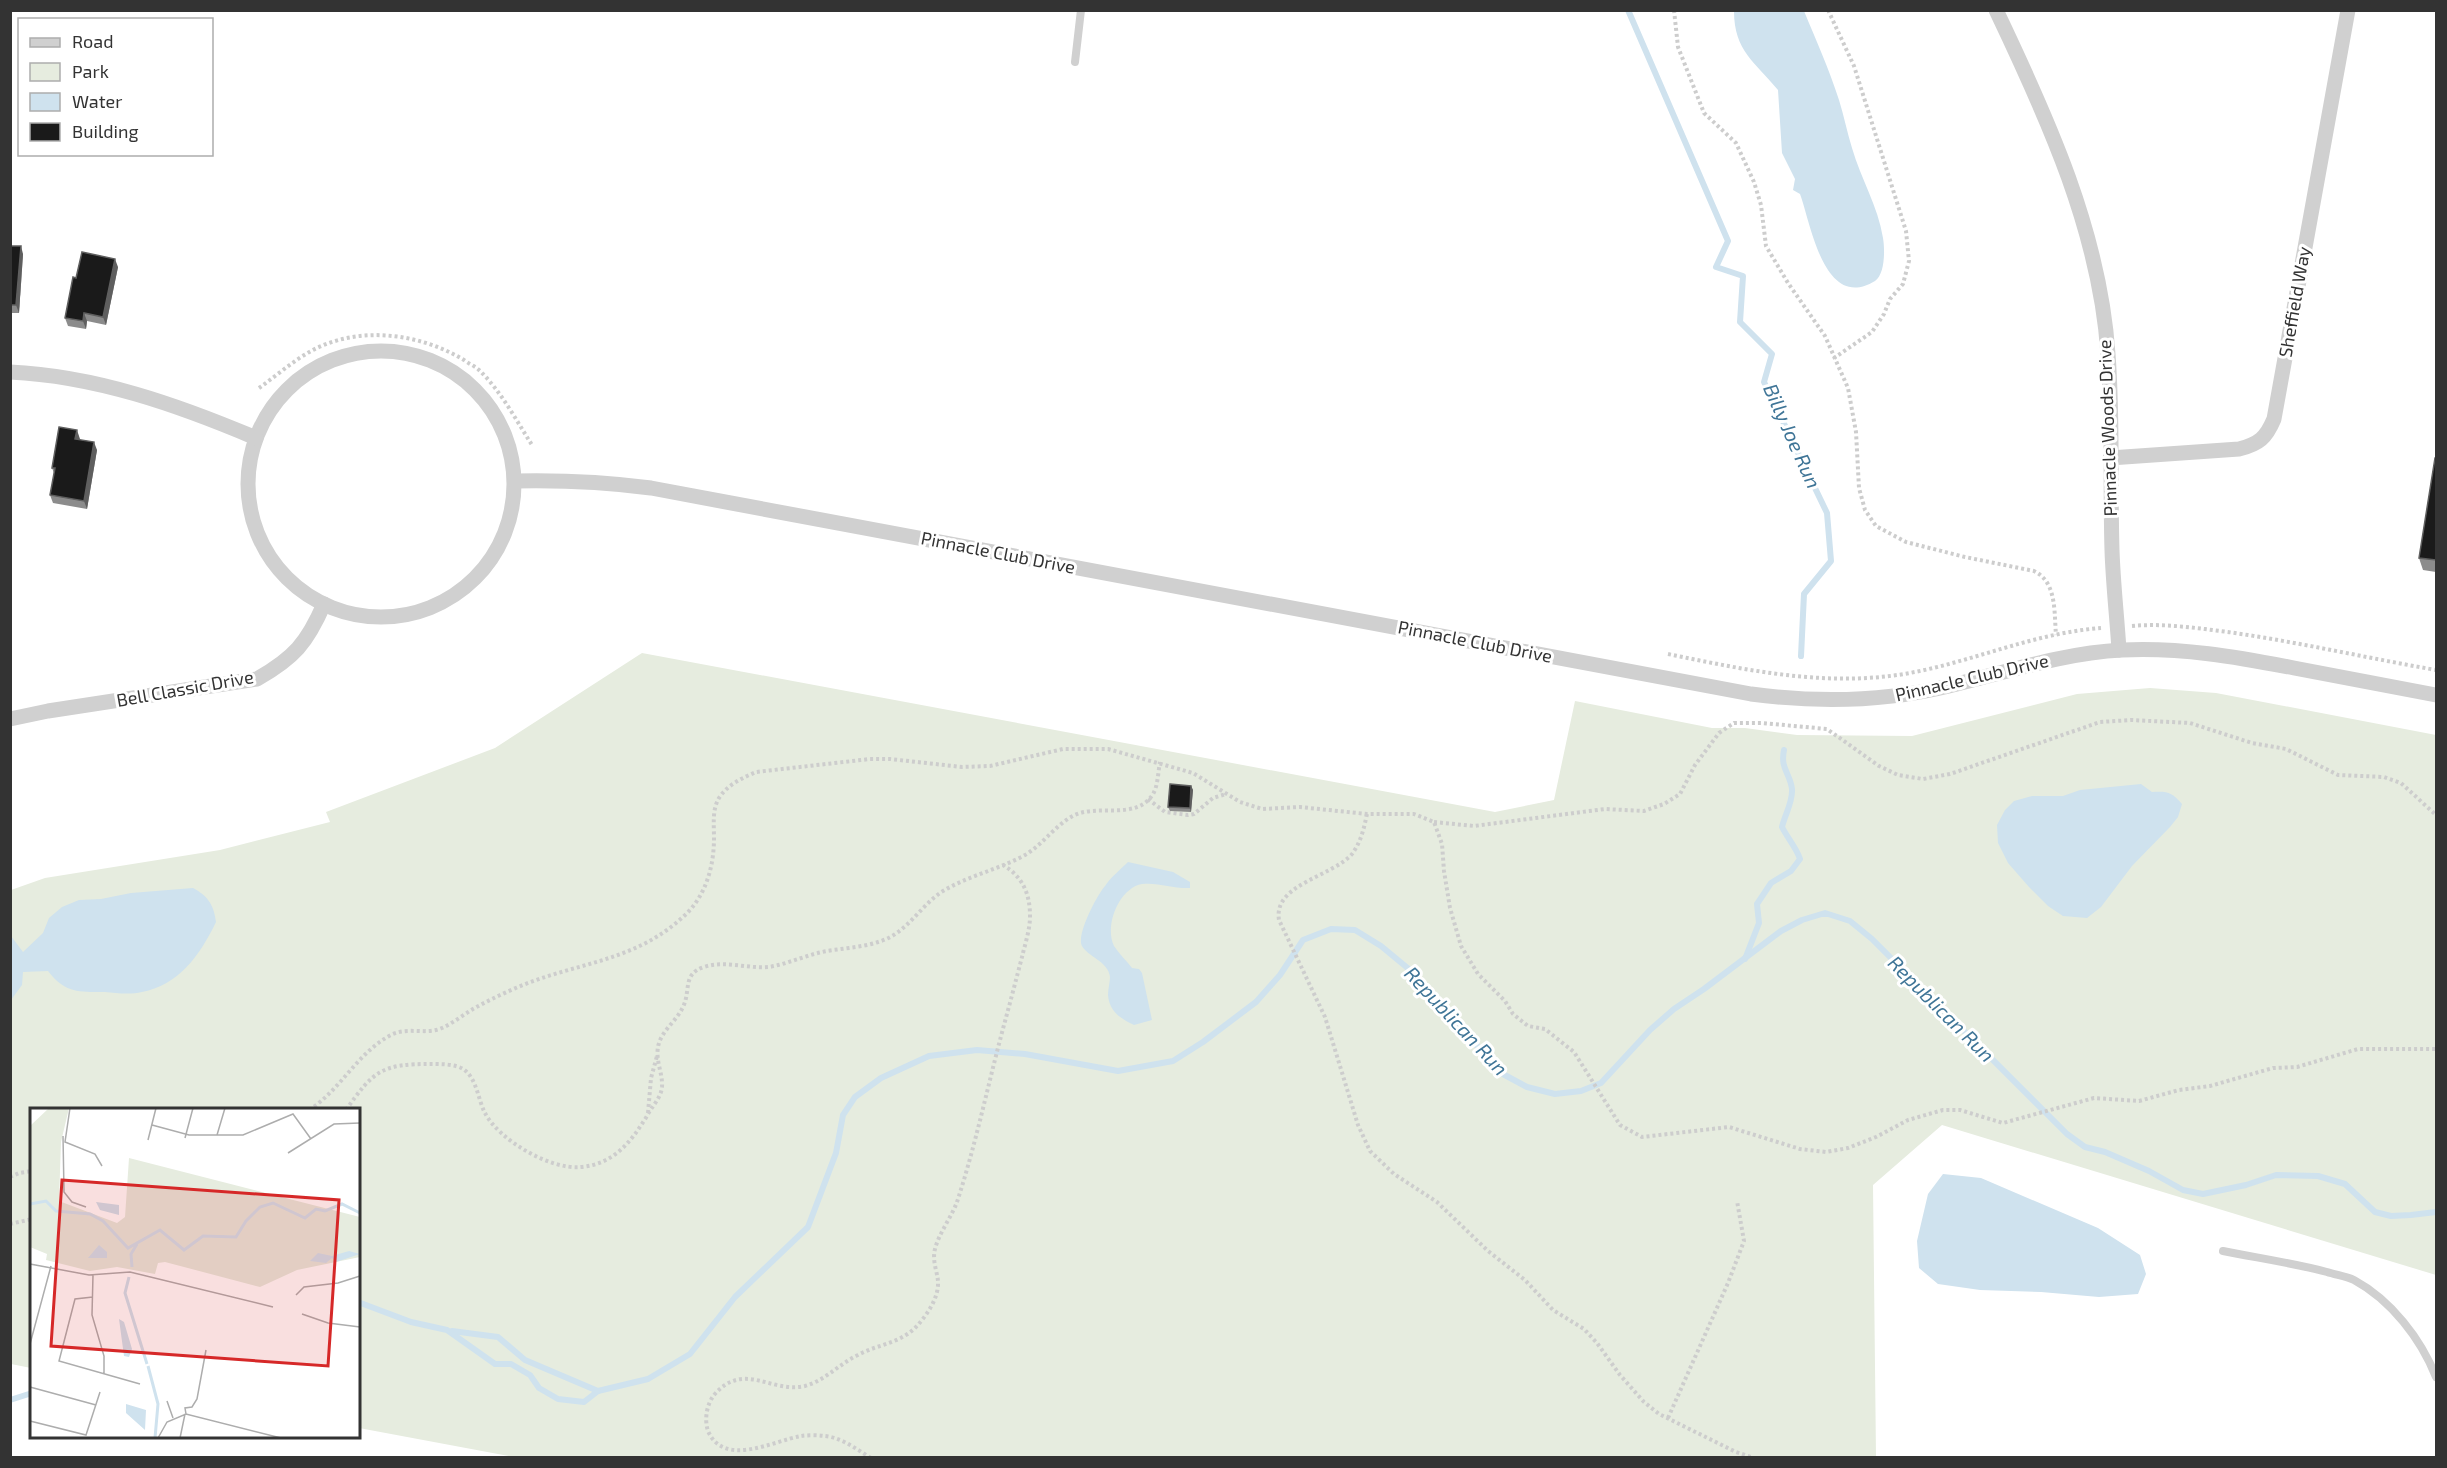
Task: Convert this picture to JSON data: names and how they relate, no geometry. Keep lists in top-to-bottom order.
{
  "streets": {
    "street": [
      "Sheffield Way",
      "Pinnacle Woods Drive",
      "Pinnacle Club Drive",
      "Bell Classic Drive"
    ]
  },
  "crossings": [
    ["Sheffield Way", "Pinnacle Woods Drive"],
    ["Pinnacle Woods Drive", "Pinnacle Club Drive"]
  ],
  "water": ["Billy Joe Run", "Republican Run"],
  "legend": [
    "Road",
    "Park",
    "Water",
    "Building"
  ]
}
